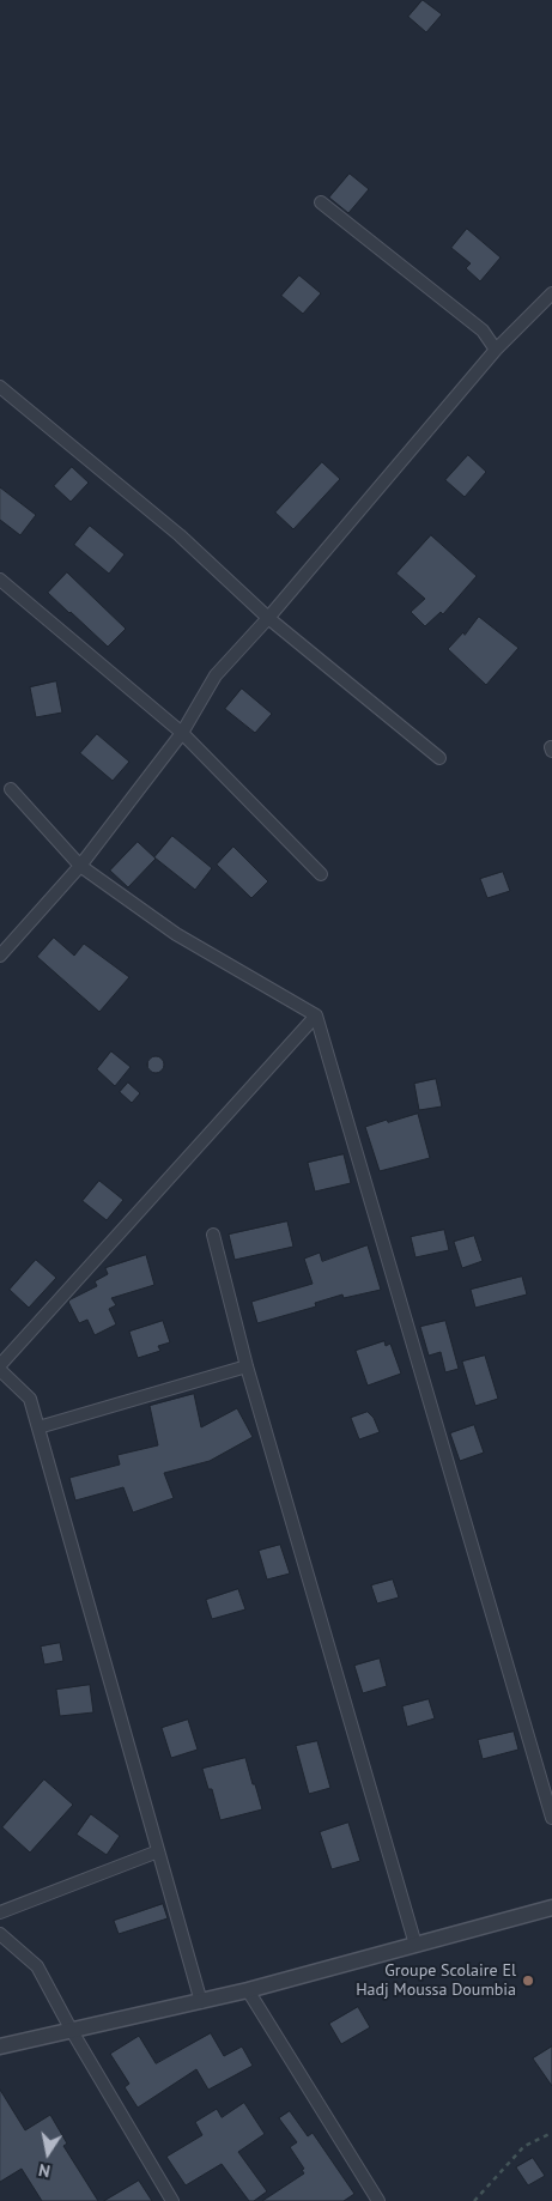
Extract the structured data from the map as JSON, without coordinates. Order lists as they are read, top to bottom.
{
  "places": ["Groupe Scolaire El Hadj Moussa Doumbia"],
  "north": "bottom"
}
